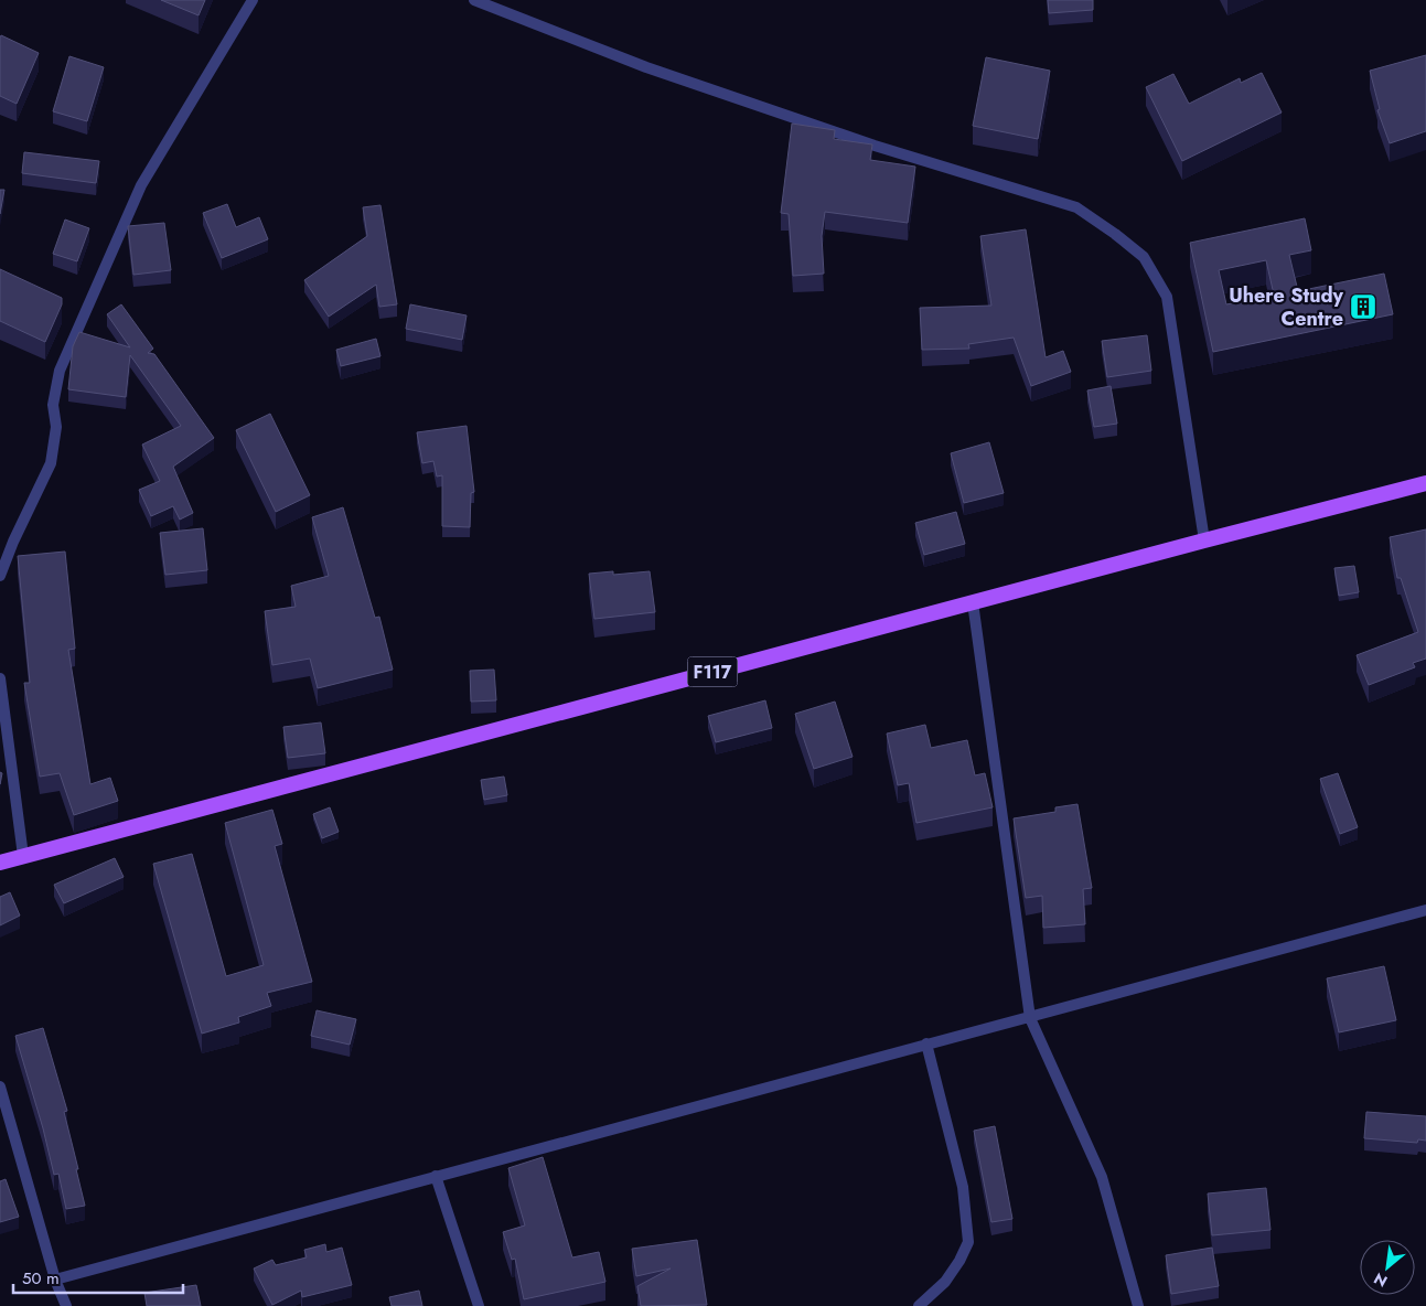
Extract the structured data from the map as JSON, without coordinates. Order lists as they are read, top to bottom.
{
  "streets": {
    "main road": ["F117"]
  },
  "places": {
    "building": ["Uhere Study Centre"]
  },
  "scale_bar": "50 m",
  "north": "bottom left"
}
